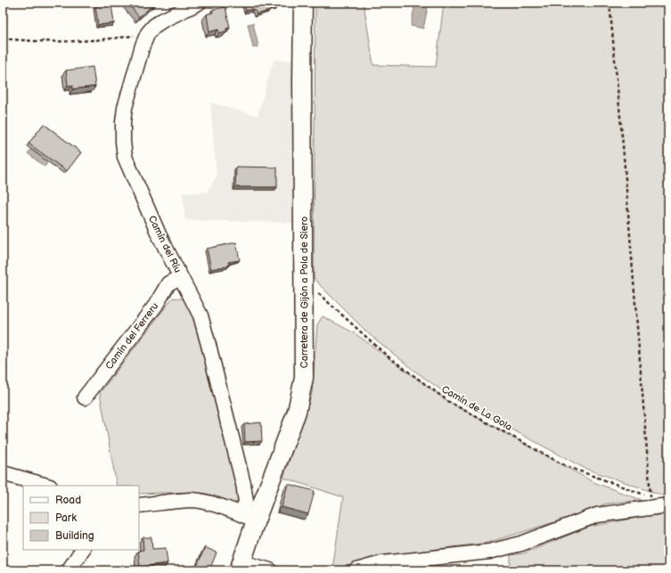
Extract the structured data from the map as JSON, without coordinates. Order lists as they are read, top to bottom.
{
  "streets": {
    "street": ["Camín del Ríu", "Carretera de Gijón a Pola de Siero", "Camín del Ferreru"],
    "path": ["Camín de La Gola"]
  },
  "crossings": [
    ["Camín del Ríu", "Carretera de Gijón a Pola de Siero"],
    ["Camín del Ríu", "Camín del Ferreru"],
    ["Carretera de Gijón a Pola de Siero", "Camín de La Gola"]
  ],
  "legend": ["Road", "Park", "Building"]
}
